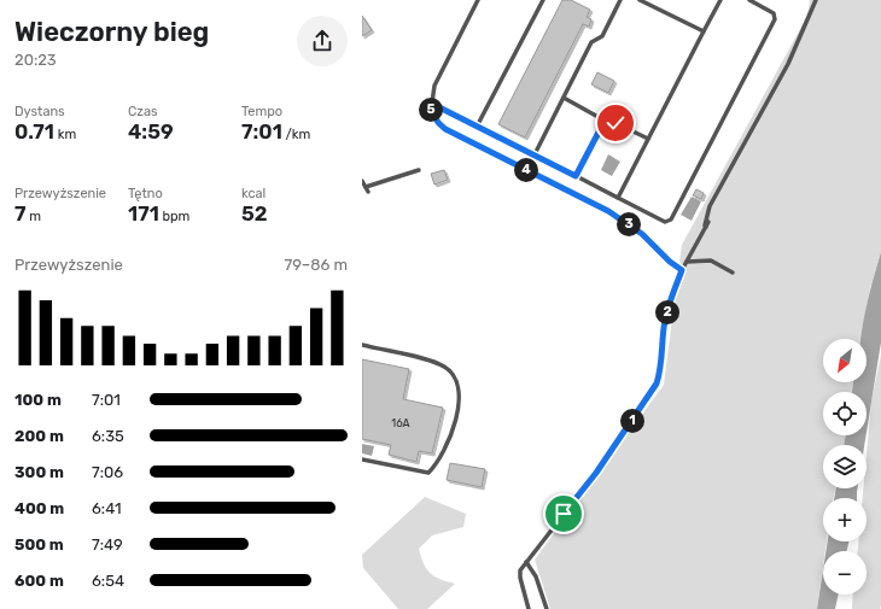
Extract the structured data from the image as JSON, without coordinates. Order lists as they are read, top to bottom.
{
  "house_numbers": ["16A"],
  "north": "bottom left",
  "page": {
    "heading": ["Wieczorny bieg", "20:23"],
    "stats": [
      ["Dystans", "0.71 km"],
      ["Czas", "4:59"],
      ["Tempo", "7:01 /km"],
      ["Przewyższenie", "7 m"],
      ["Tętno", "171 bpm"],
      ["kcal", "52"]
    ],
    "pins": [
      "5",
      "4",
      "3",
      "2",
      "1"
    ],
    "chart": ["Przewyższenie", "79–86 m"],
    "map_buttons": ["+", "−"],
    "list": [
      {
        "name": "100 m",
        "note": "7:01"
      },
      {
        "name": "200 m",
        "note": "6:35"
      },
      {
        "name": "300 m",
        "note": "7:06"
      },
      {
        "name": "400 m",
        "note": "6:41"
      },
      {
        "name": "500 m",
        "note": "7:49"
      },
      {
        "name": "600 m",
        "note": "6:54"
      }
    ]
  }
}
